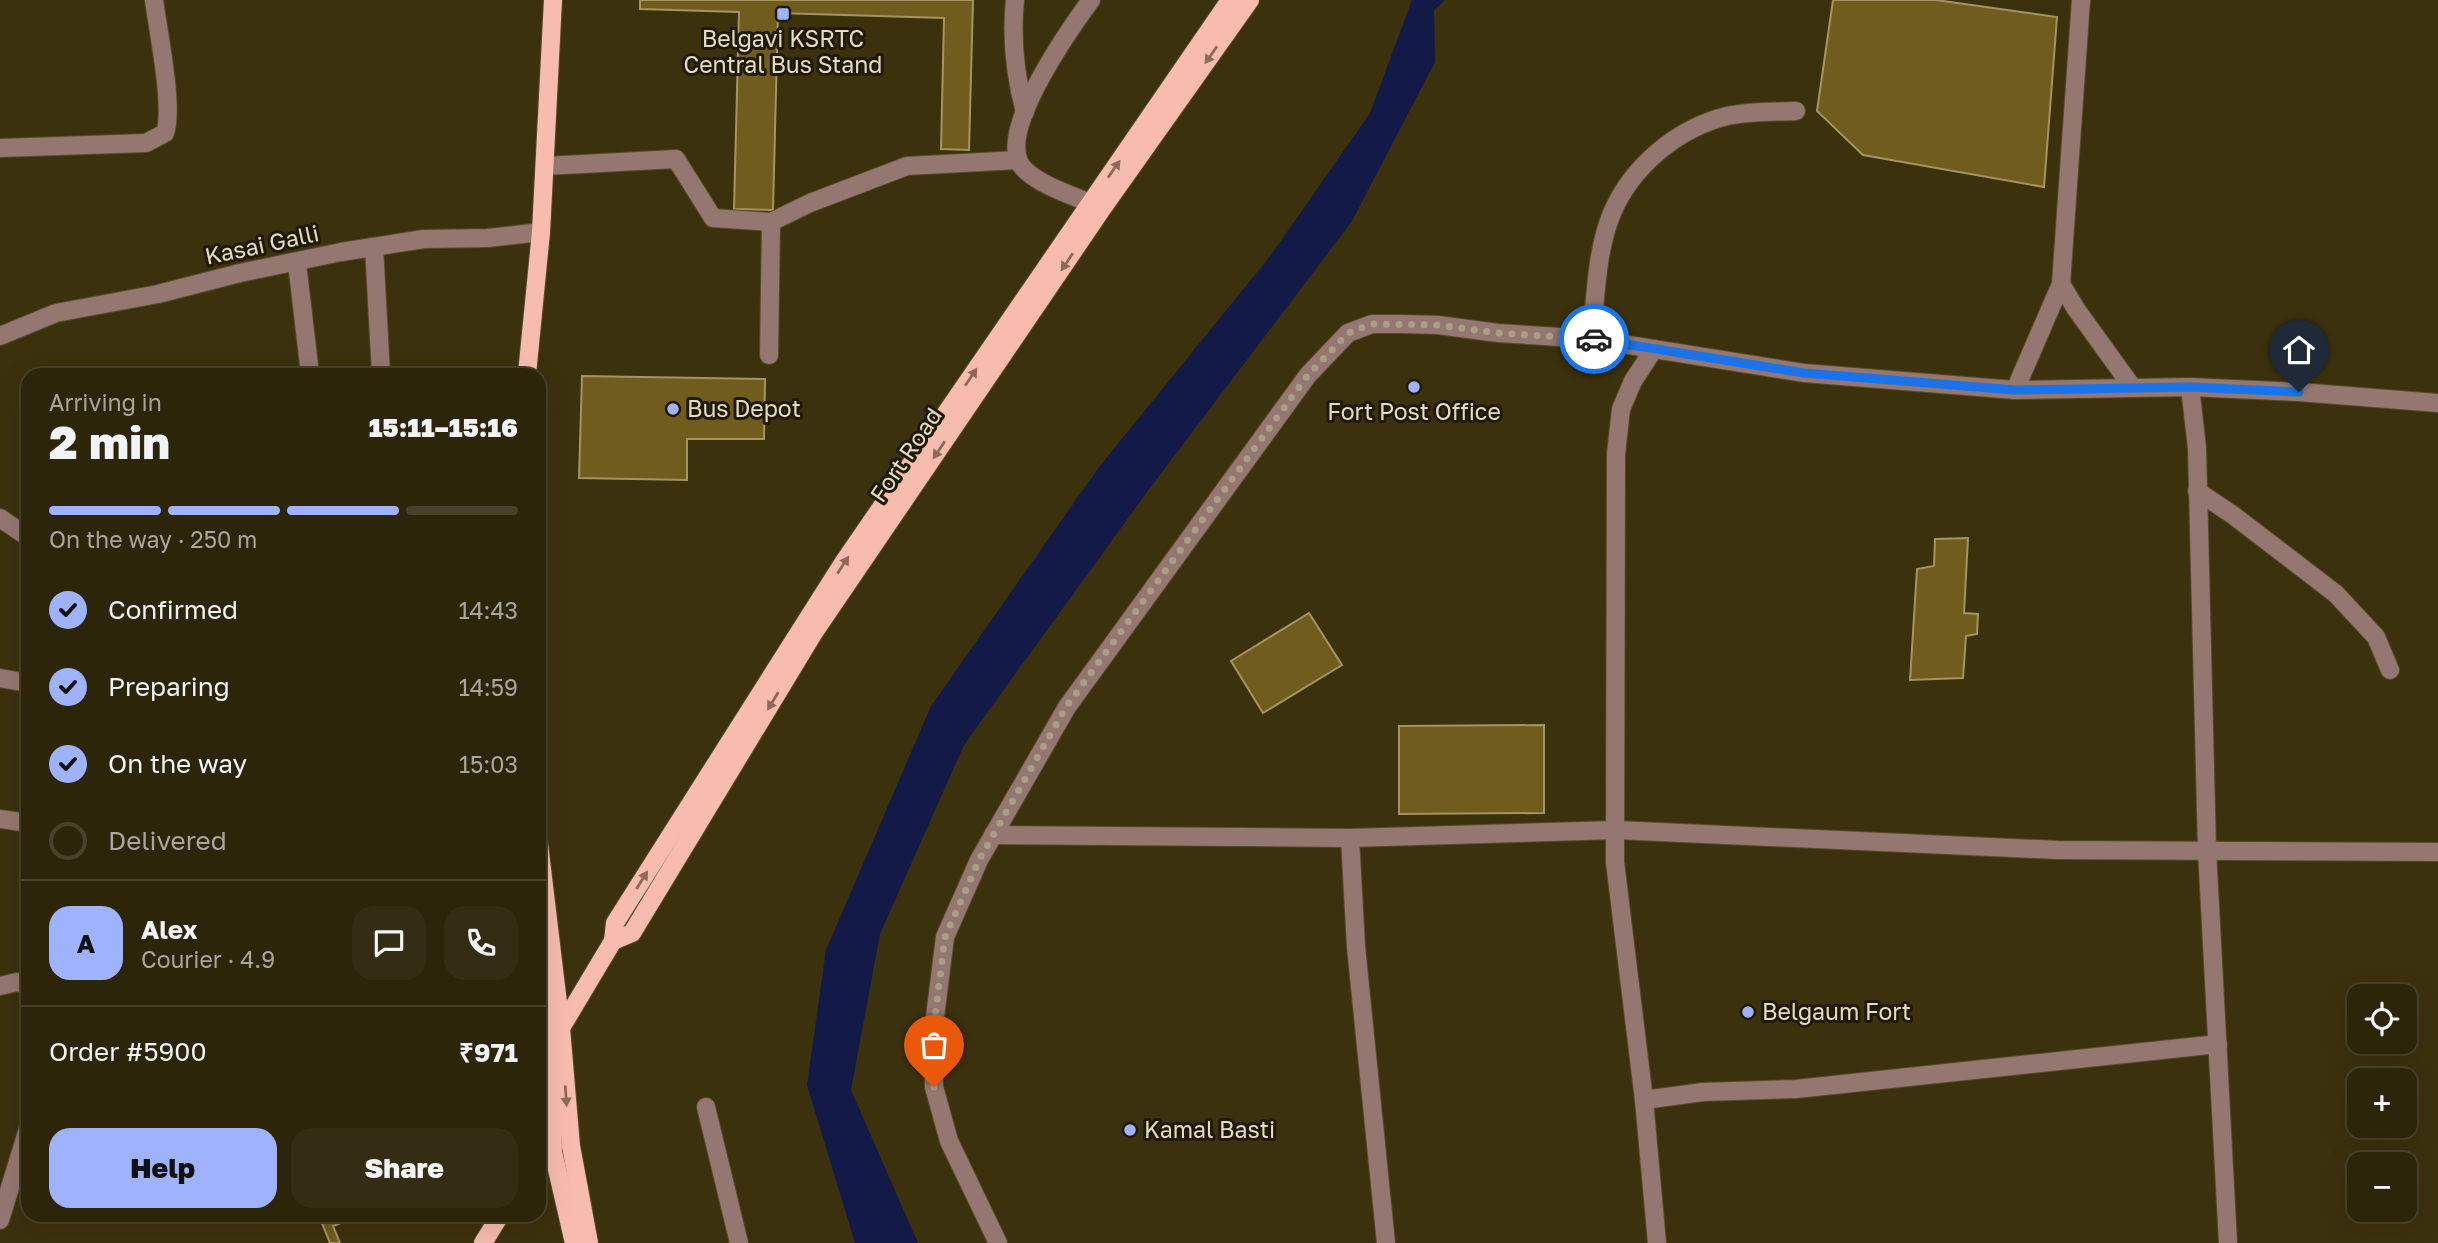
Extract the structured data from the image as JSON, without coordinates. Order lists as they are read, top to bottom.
{
  "streets": {
    "main road": ["Fort Road"],
    "street": ["Kasai Galli"]
  },
  "places": {
    "transit": ["Belgavi KSRTC Central Bus Stand"],
    "other": [
      "Fort Post Office",
      "Bus Depot",
      "Belgaum Fort",
      "Kamal Basti"
    ]
  },
  "page": {
    "heading": ["2 min", "Arriving in", "15:11–15:16"],
    "panel": [
      "Alex",
      "Courier · 4.9",
      "Order #5900",
      "₹971"
    ],
    "bar": "On the way · 250 m",
    "list": [
      ["Confirmed", "14:43"],
      ["Preparing", "14:59"],
      ["On the way", "15:03"],
      "Delivered"
    ],
    "round": "A",
    "map_buttons": ["+", "−"],
    "buttons": ["Help", "Share"]
  }
}
